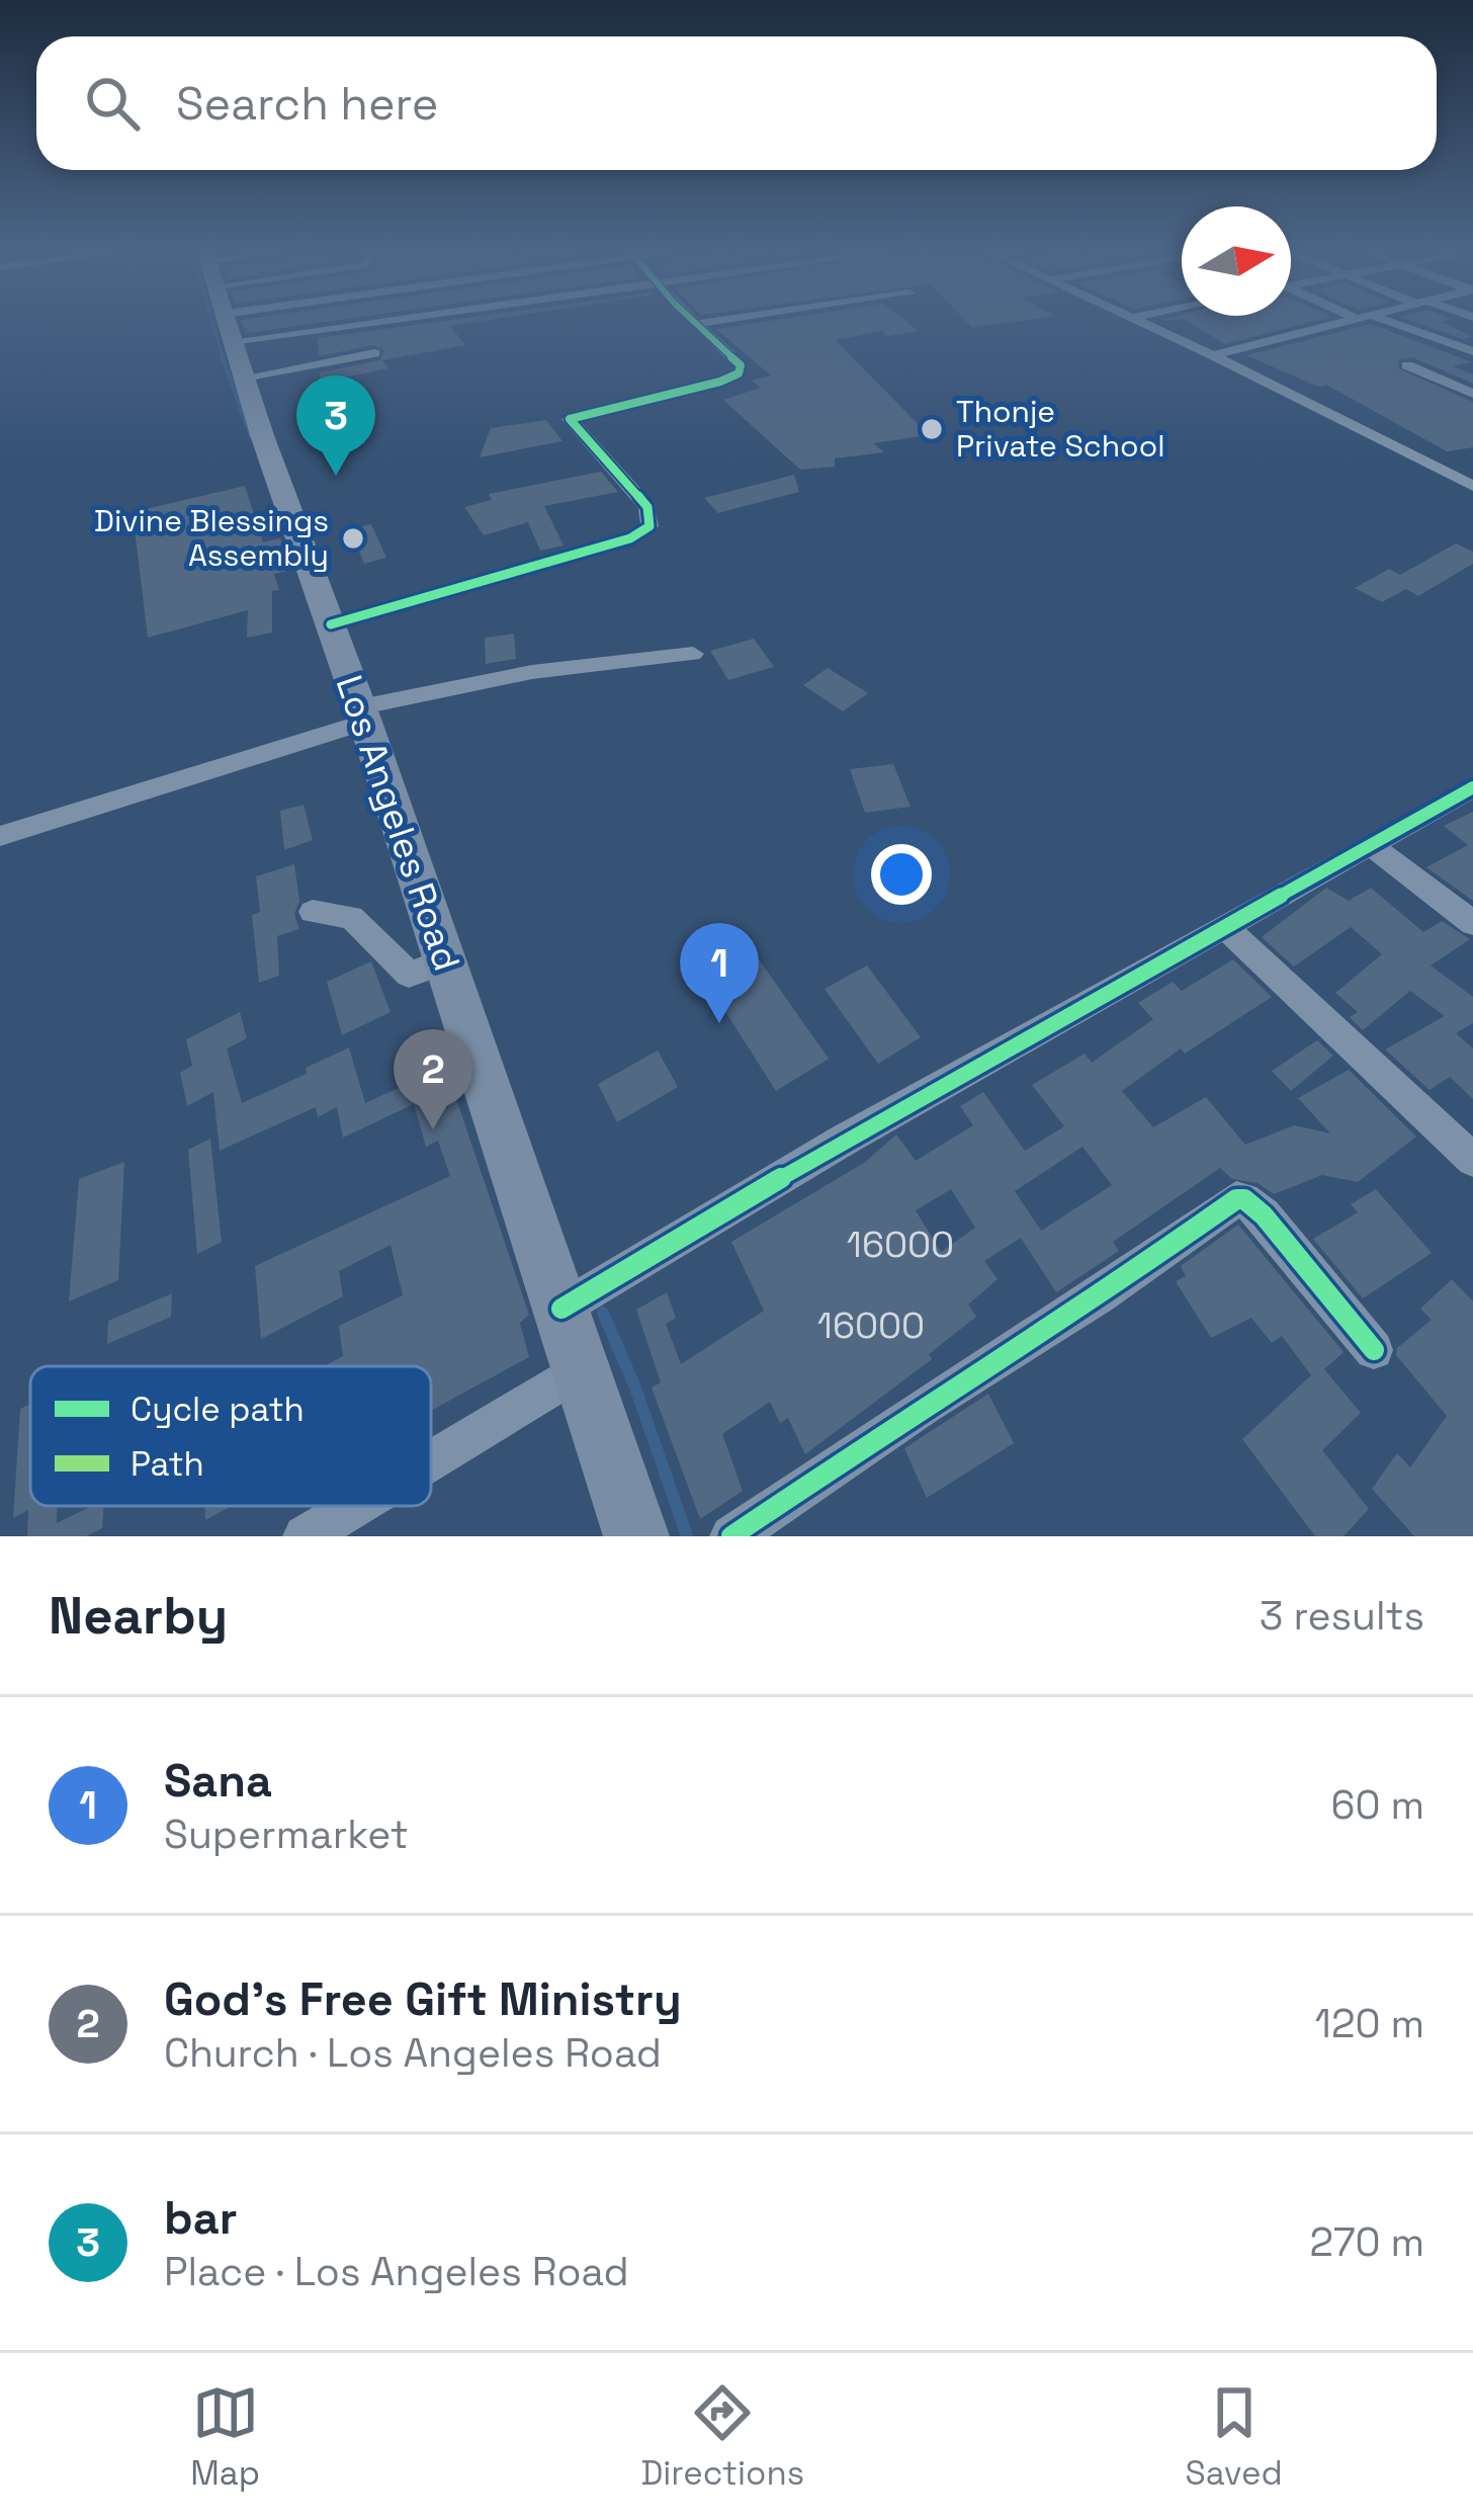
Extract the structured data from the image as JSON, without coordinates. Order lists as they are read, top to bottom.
{
  "streets": {
    "main road": ["Los Angeles Road"]
  },
  "places": ["Thonje Private School", "Divine Blessings Assembly"],
  "house_numbers": ["16000", "16000"],
  "legend": ["Cycle path", "Path"],
  "north": "right",
  "page": {
    "search": "Search here",
    "pins": ["3", "1", "2"],
    "heading": ["Nearby", "3 results"],
    "list": [
      {
        "mark": "1",
        "name": "Sana",
        "note": "Supermarket",
        "value": "60 m"
      },
      {
        "mark": "2",
        "name": "God's Free Gift Ministry",
        "note": "Church · Los Angeles Road",
        "value": "120 m"
      },
      {
        "mark": "3",
        "name": "bar",
        "note": "Place · Los Angeles Road",
        "value": "270 m"
      }
    ],
    "nav": ["Map", "Directions", "Saved"]
  }
}
